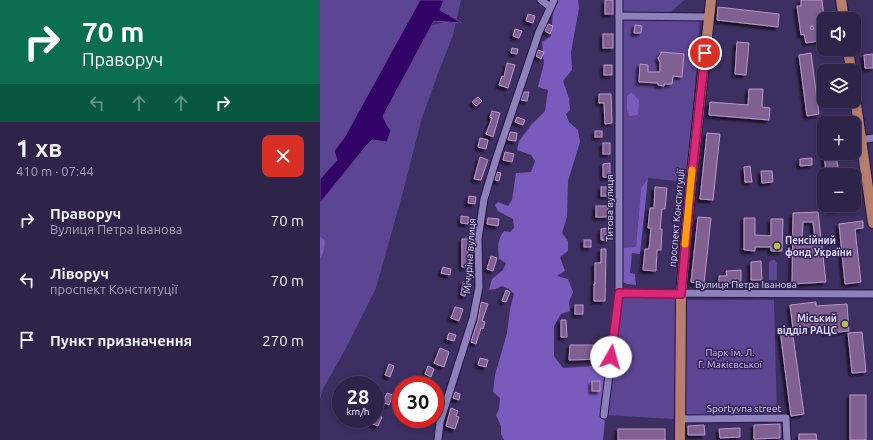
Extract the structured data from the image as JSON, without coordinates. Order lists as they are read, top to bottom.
{
  "streets": {
    "main road": ["проспект Конституції"],
    "street": [
      "Титова вулиця",
      "Мічуріна вулиця",
      "Вулиця Петра Іванова",
      "Sportyvna street"
    ]
  },
  "crossings": [
    ["Титова вулиця", "Вулиця Петра Іванова"],
    ["проспект Конституції", "Вулиця Петра Іванова"],
    ["проспект Конституції", "Sportyvna street"]
  ],
  "parks": ["Парк ім. Л. Г. Макієвської"],
  "places": ["Пенсійний фонд України", "Міський відділ РАЦС"],
  "house_numbers": ["6"],
  "page": {
    "turn": ["70 m", "Праворуч"],
    "map_buttons": ["+", "−"],
    "heading": ["1 хв", "410 m · 07:44"],
    "list": [
      {
        "name": "Праворуч",
        "note": "Вулиця Петра Іванова",
        "value": "70 m"
      },
      {
        "name": "Ліворуч",
        "note": "проспект Конституції",
        "value": "70 m"
      },
      {
        "name": "Пункт призначення",
        "value": "270 m"
      }
    ],
    "speed": "28 km/h",
    "limit": "30"
  }
}
